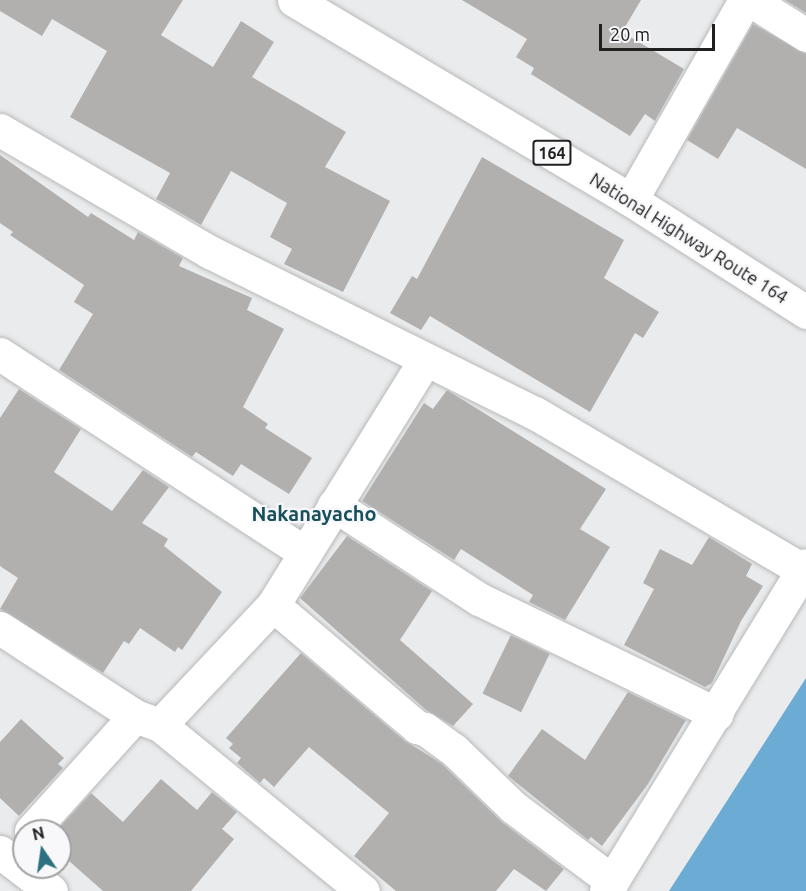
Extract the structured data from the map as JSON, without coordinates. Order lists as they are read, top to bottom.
{
  "streets": {
    "main road": ["164", "National Highway Route 164"]
  },
  "districts": ["Nakanayacho"],
  "scale_bar": "20 m",
  "north": "top"
}
